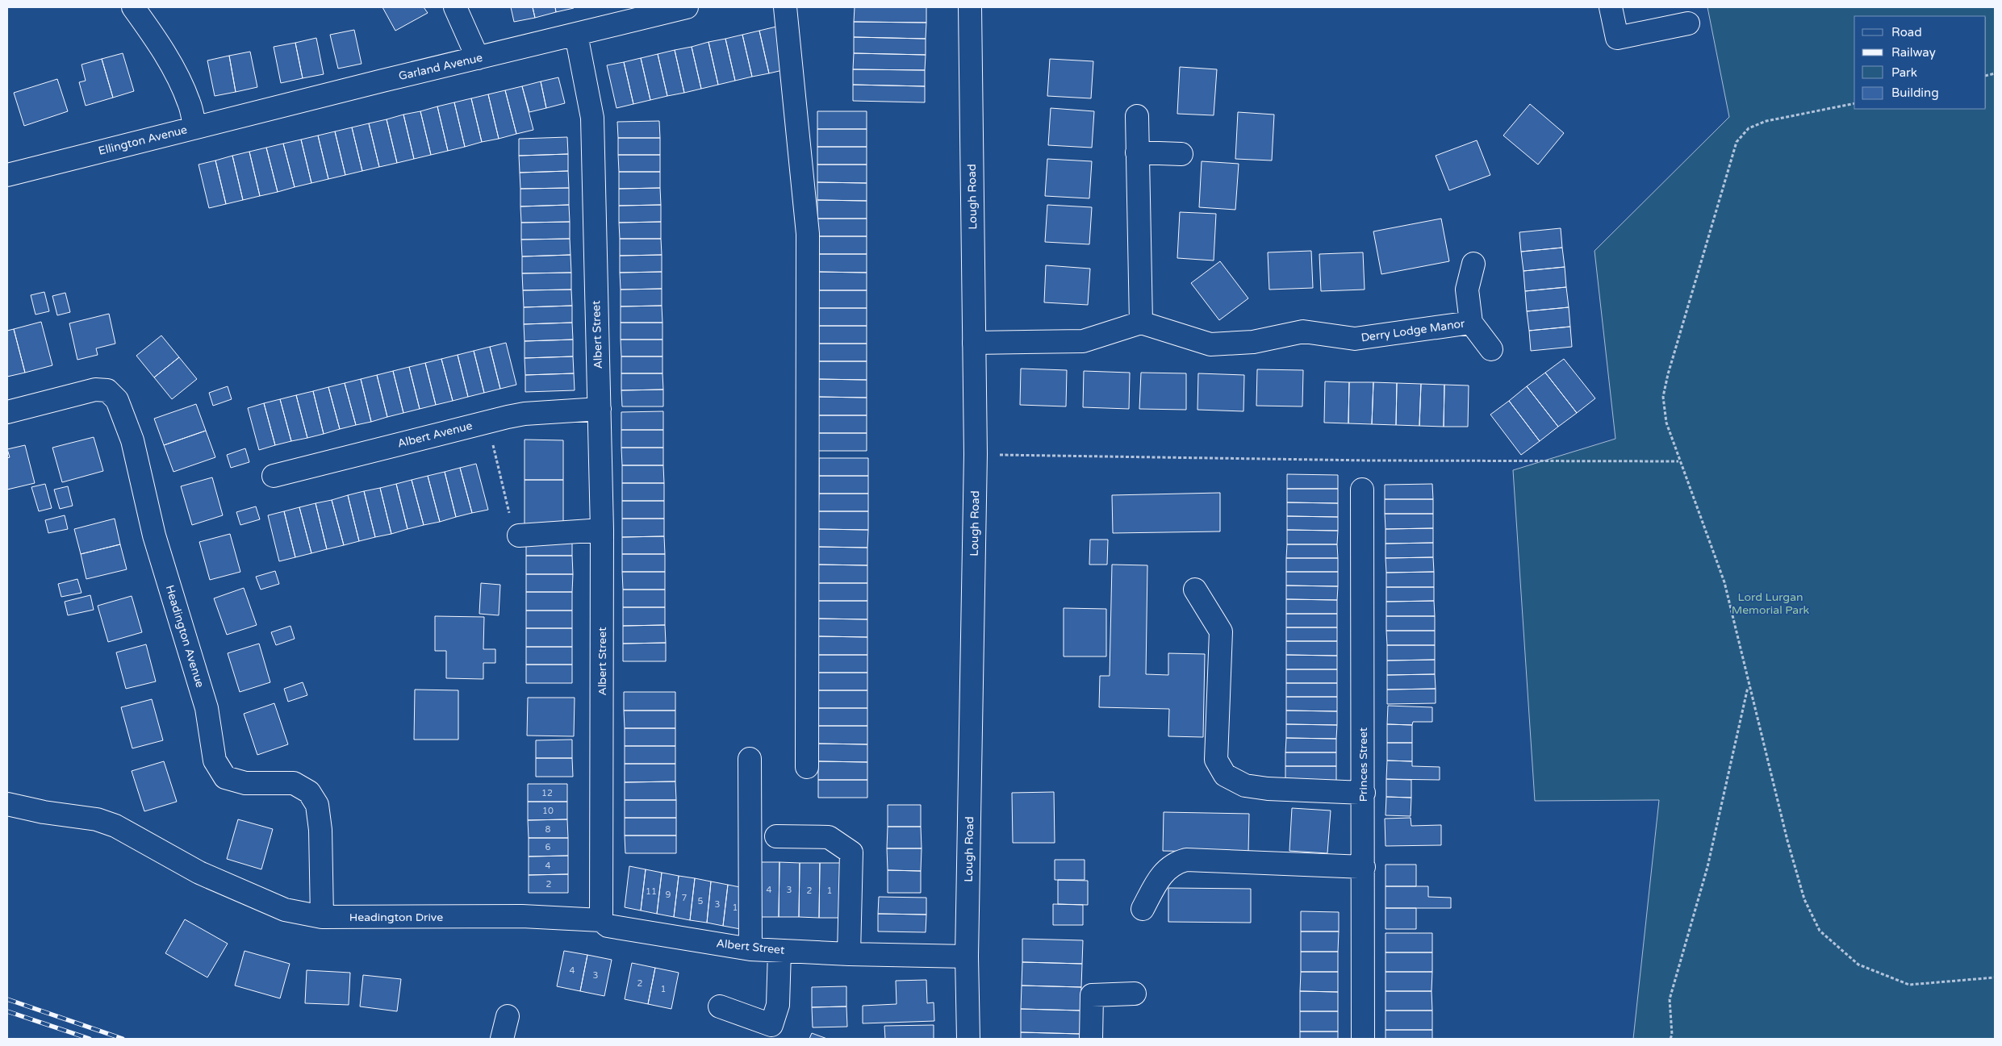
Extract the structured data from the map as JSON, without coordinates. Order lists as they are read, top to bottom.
{
  "streets": {
    "street": [
      "Garland Avenue",
      "Ellington Avenue",
      "Lough Road",
      "Derry Lodge Manor",
      "Albert Street",
      "Albert Avenue",
      "Headington Avenue",
      "Princes Street",
      "Headington Drive"
    ]
  },
  "crossings": [
    ["Garland Avenue", "Ellington Avenue"],
    ["Garland Avenue", "Albert Street"],
    ["Lough Road", "Albert Street"],
    ["Albert Street", "Albert Avenue"],
    ["Albert Street", "Headington Drive"],
    ["Headington Avenue", "Headington Drive"]
  ],
  "parks": ["Lord Lurgan Memorial Park"],
  "house_numbers": [
    "12",
    "10",
    "8",
    "6",
    "4",
    "2",
    "4",
    "3",
    "2",
    "1",
    "11",
    "9",
    "7",
    "5",
    "3",
    "1",
    "4",
    "3",
    "2",
    "1"
  ],
  "legend": [
    "Road",
    "Railway",
    "Park",
    "Building"
  ]
}
